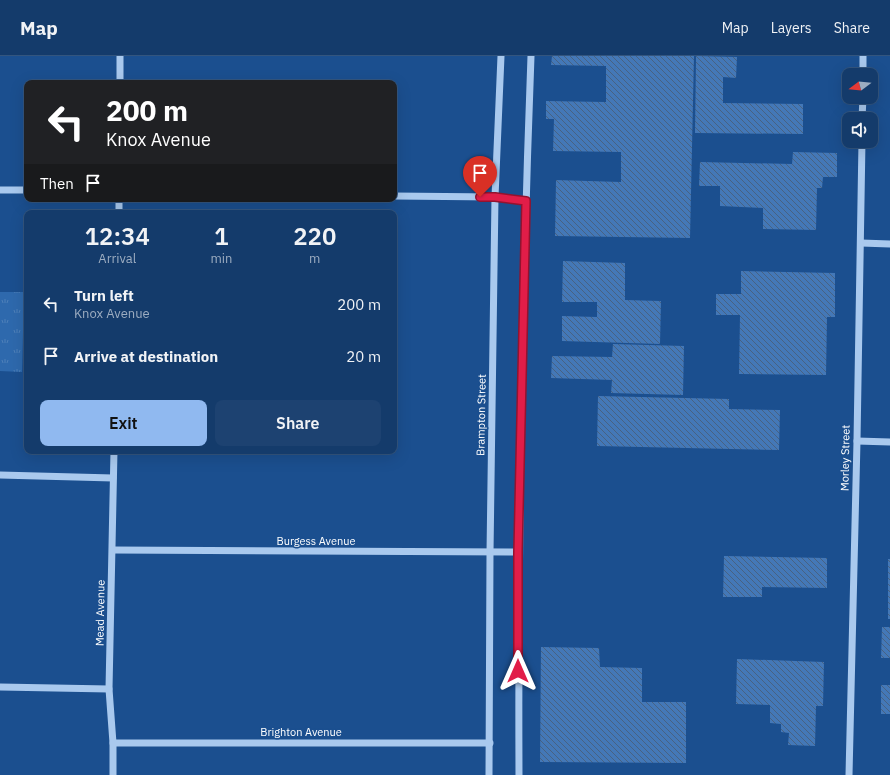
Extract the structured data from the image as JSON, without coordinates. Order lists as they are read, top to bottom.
{
  "streets": {
    "street": [
      "Brampton Street",
      "Morley Street",
      "Burgess Avenue",
      "Mead Avenue",
      "Brighton Avenue"
    ]
  },
  "crossings": [
    ["Brampton Street", "Burgess Avenue"],
    ["Brampton Street", "Brighton Avenue"],
    ["Burgess Avenue", "Mead Avenue"],
    ["Mead Avenue", "Brighton Avenue"]
  ],
  "north": "left",
  "page": {
    "header": "Map",
    "nav": ["Map", "Layers", "Share"],
    "turn": ["200 m", "Knox Avenue"],
    "then": "Then",
    "eta": [
      "12:34",
      "Arrival",
      "1",
      "min",
      "220",
      "m"
    ],
    "list": [
      {
        "name": "Turn left",
        "note": "Knox Avenue",
        "value": "200 m"
      },
      {
        "name": "Arrive at destination",
        "value": "20 m"
      }
    ],
    "buttons": ["Exit", "Share"]
  }
}
